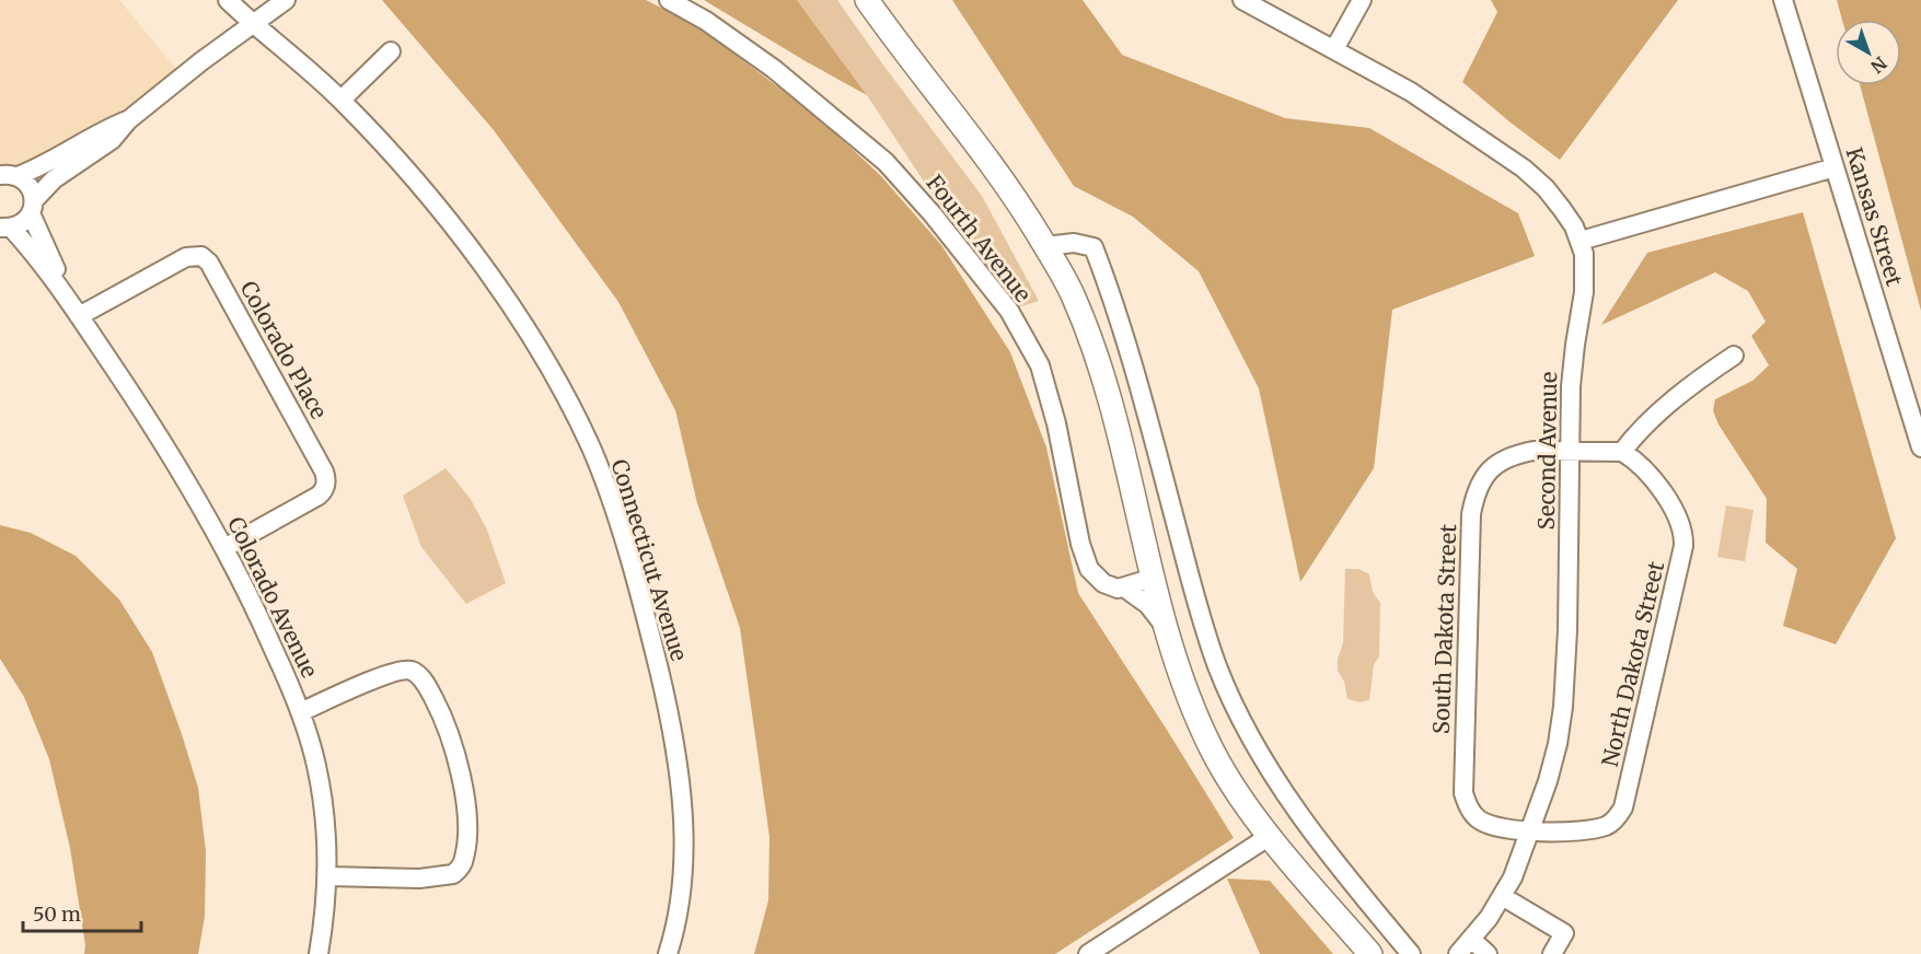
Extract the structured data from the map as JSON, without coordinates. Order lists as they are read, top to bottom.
{
  "streets": {
    "street": [
      "Kansas Street",
      "Fourth Avenue",
      "Colorado Place",
      "Second Avenue",
      "Connecticut Avenue",
      "Colorado Avenue",
      "South Dakota Street",
      "North Dakota Street"
    ]
  },
  "crossings": [
    ["Colorado Place", "Colorado Avenue"],
    ["Second Avenue", "South Dakota Street"],
    ["Second Avenue", "North Dakota Street"],
    ["South Dakota Street", "North Dakota Street"]
  ],
  "scale_bar": "50 m",
  "north": "bottom right"
}
